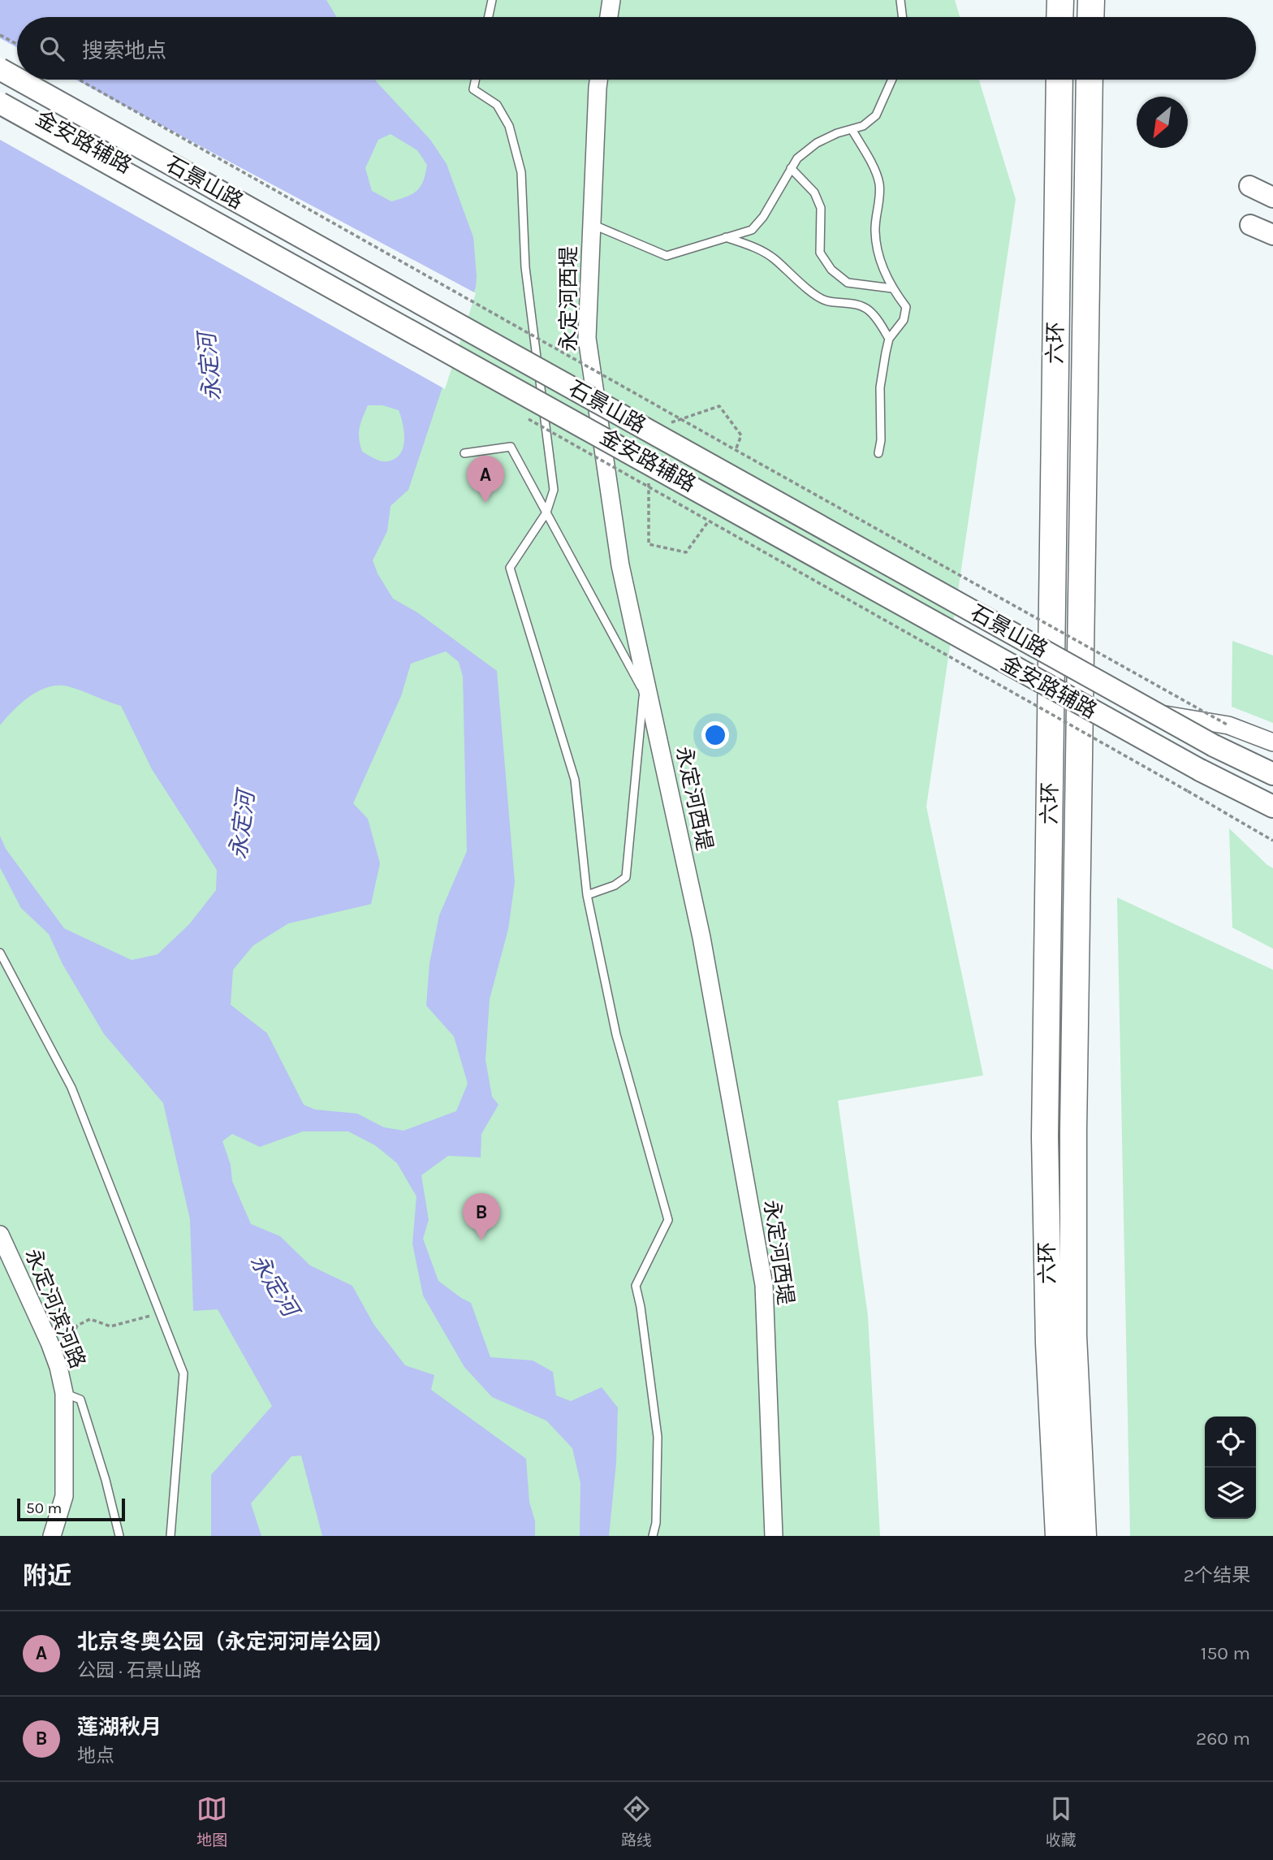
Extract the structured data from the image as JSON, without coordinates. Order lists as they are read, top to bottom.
{
  "streets": {
    "highway": ["六环"],
    "main road": ["石景山路"],
    "street": ["永定河西堤", "永定河滨河路"],
    "path": ["金安路辅路"]
  },
  "water": ["永定河"],
  "scale_bar": "50 m",
  "north": "bottom left",
  "page": {
    "search": "搜索地点",
    "pins": ["A", "B"],
    "scale": "50 m",
    "heading": ["附近", "2个结果"],
    "list": [
      {
        "mark": "A",
        "name": "北京冬奥公园（永定河河岸公园）",
        "note": "公园 · 石景山路",
        "value": "150 m"
      },
      {
        "mark": "B",
        "name": "莲湖秋月",
        "note": "地点",
        "value": "260 m"
      }
    ],
    "nav": ["地图", "路线", "收藏"]
  }
}
